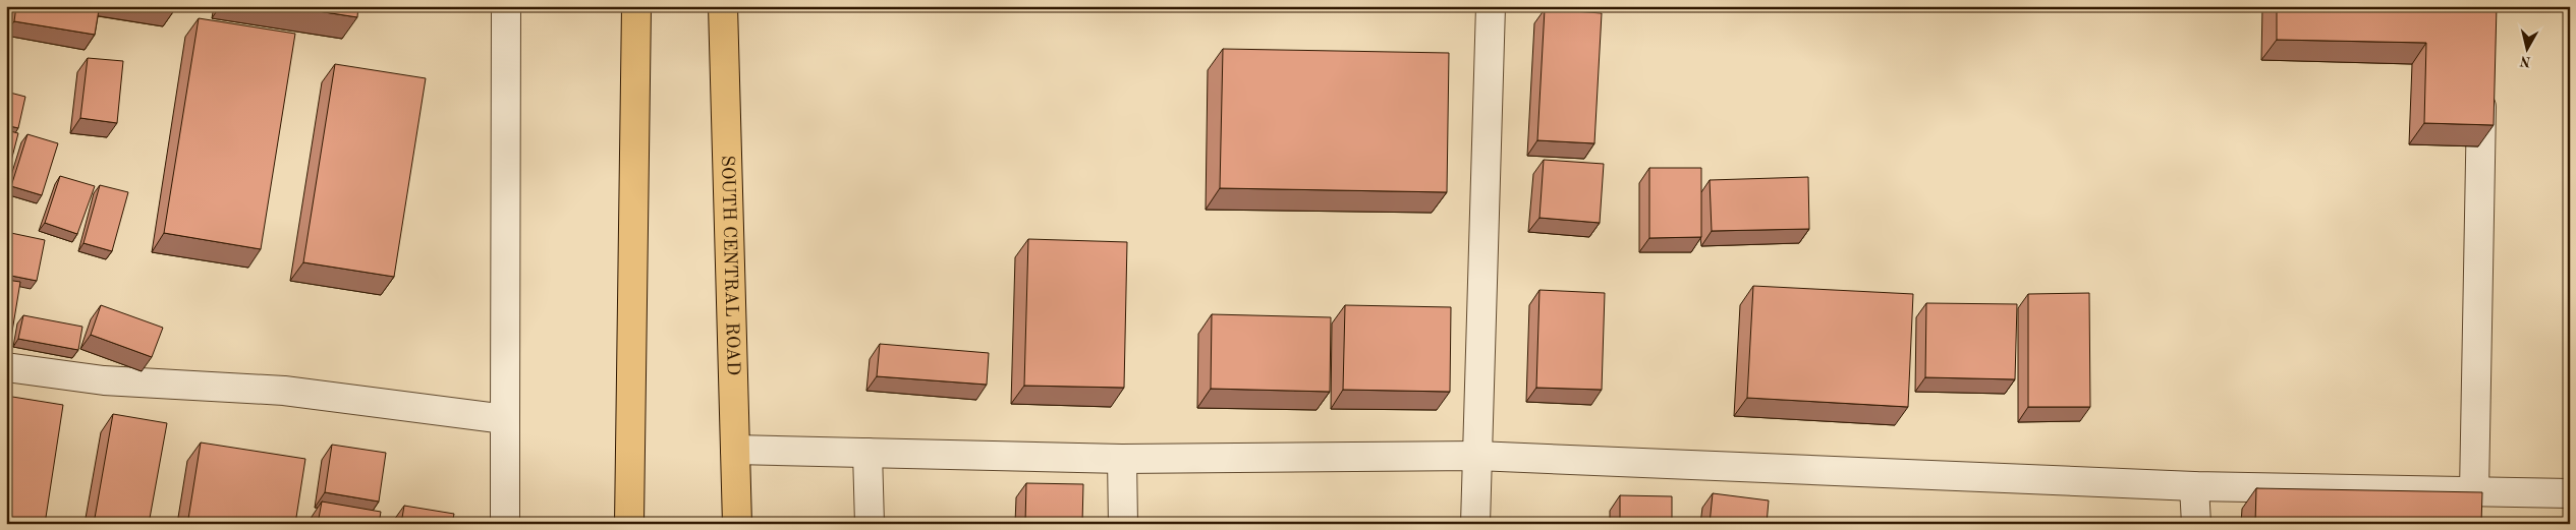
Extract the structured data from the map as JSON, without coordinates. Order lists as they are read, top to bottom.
{
  "streets": {
    "main road": ["SOUTH CENTRAL ROAD"]
  },
  "north": "bottom"
}
